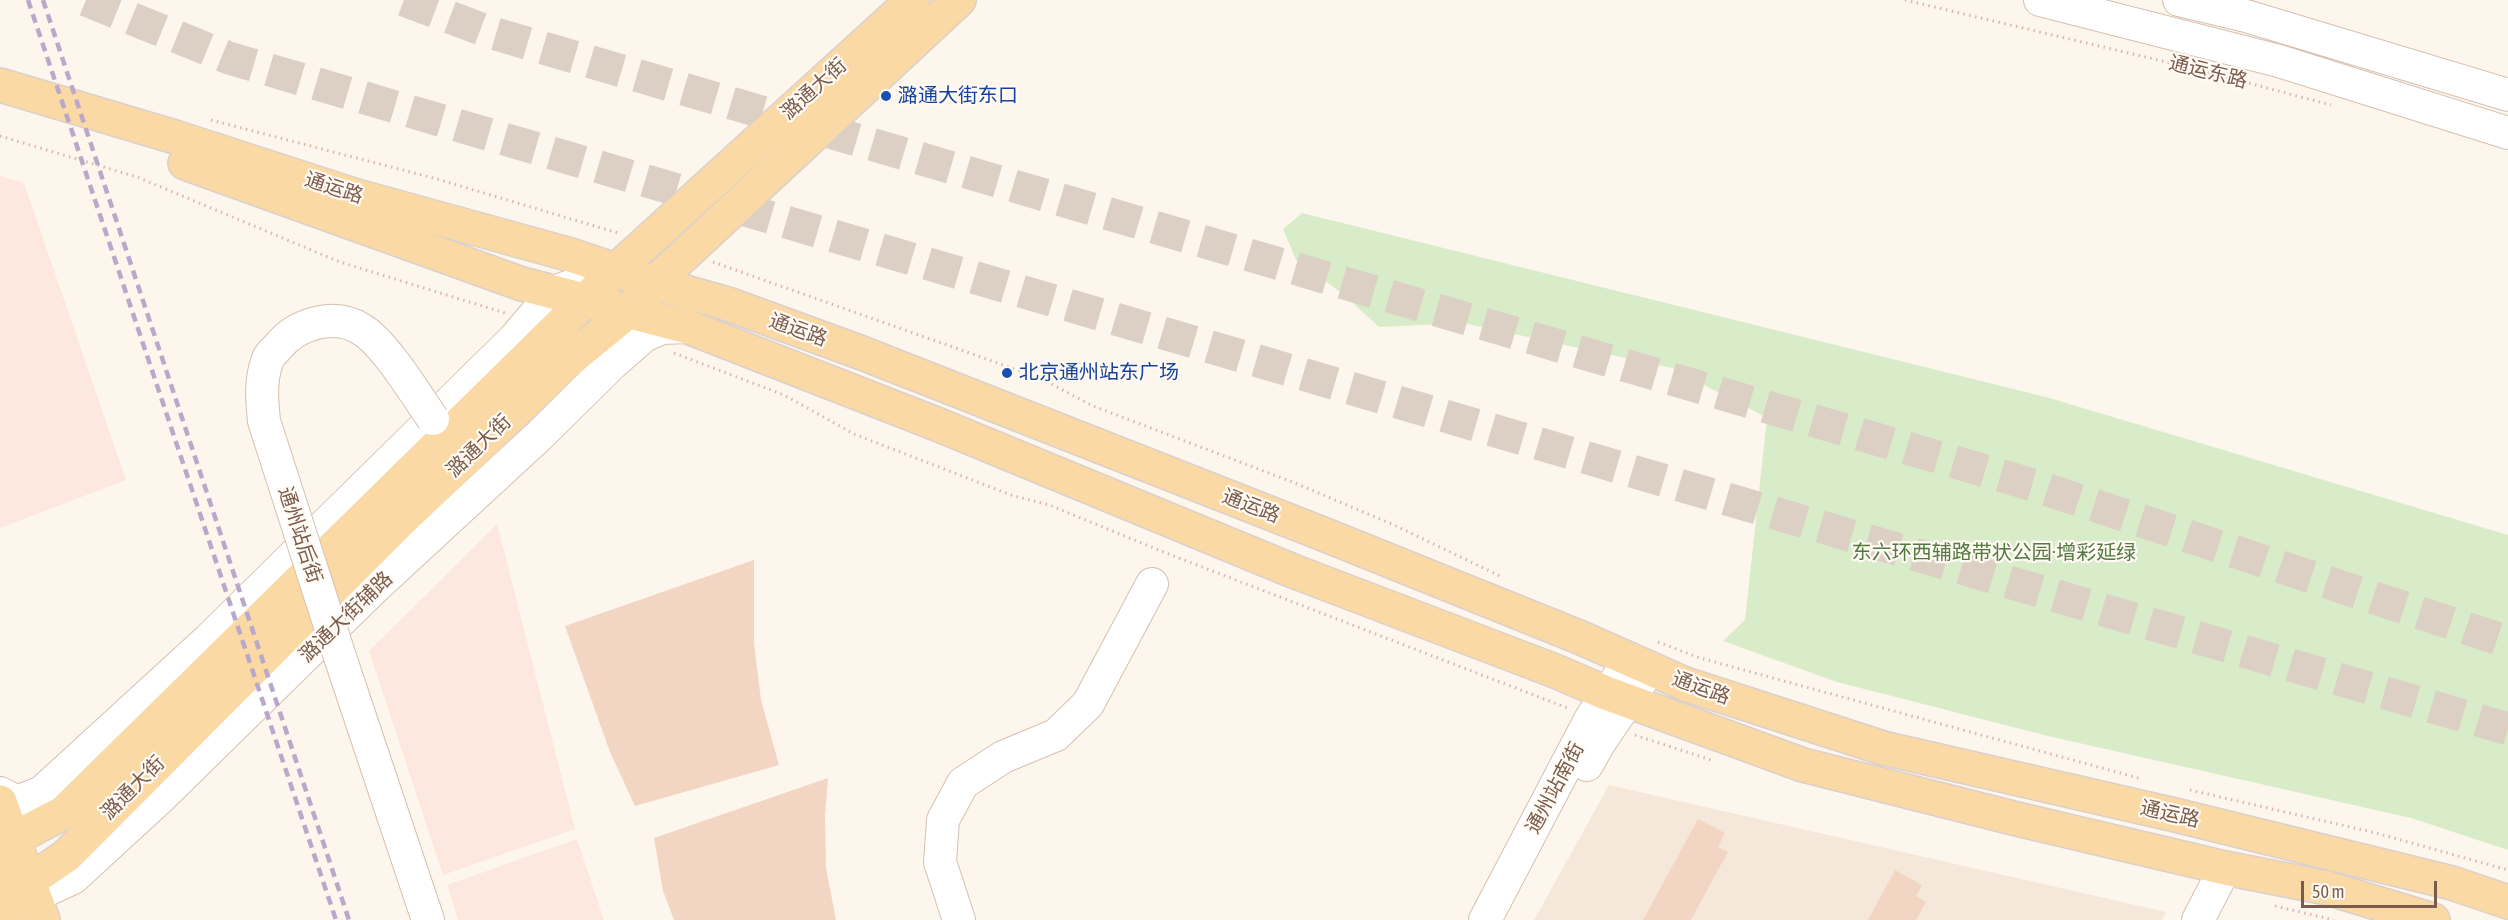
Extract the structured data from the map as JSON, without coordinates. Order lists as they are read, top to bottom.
{
  "streets": {
    "main road": ["潞通大街", "通运路"],
    "street": [
      "通运东路",
      "通州站后街",
      "潞通大街辅路",
      "通州站南街"
    ]
  },
  "crossings": [
    ["潞通大街", "通运路"],
    ["潞通大街", "潞通大街辅路"],
    ["通运路", "潞通大街辅路"],
    ["通运路", "通州站南街"]
  ],
  "parks": ["东六环西辅路带状公园·增彩延绿"],
  "places": ["潞通大街东口", "北京通州站东广场"],
  "scale_bar": "50 m"
}
